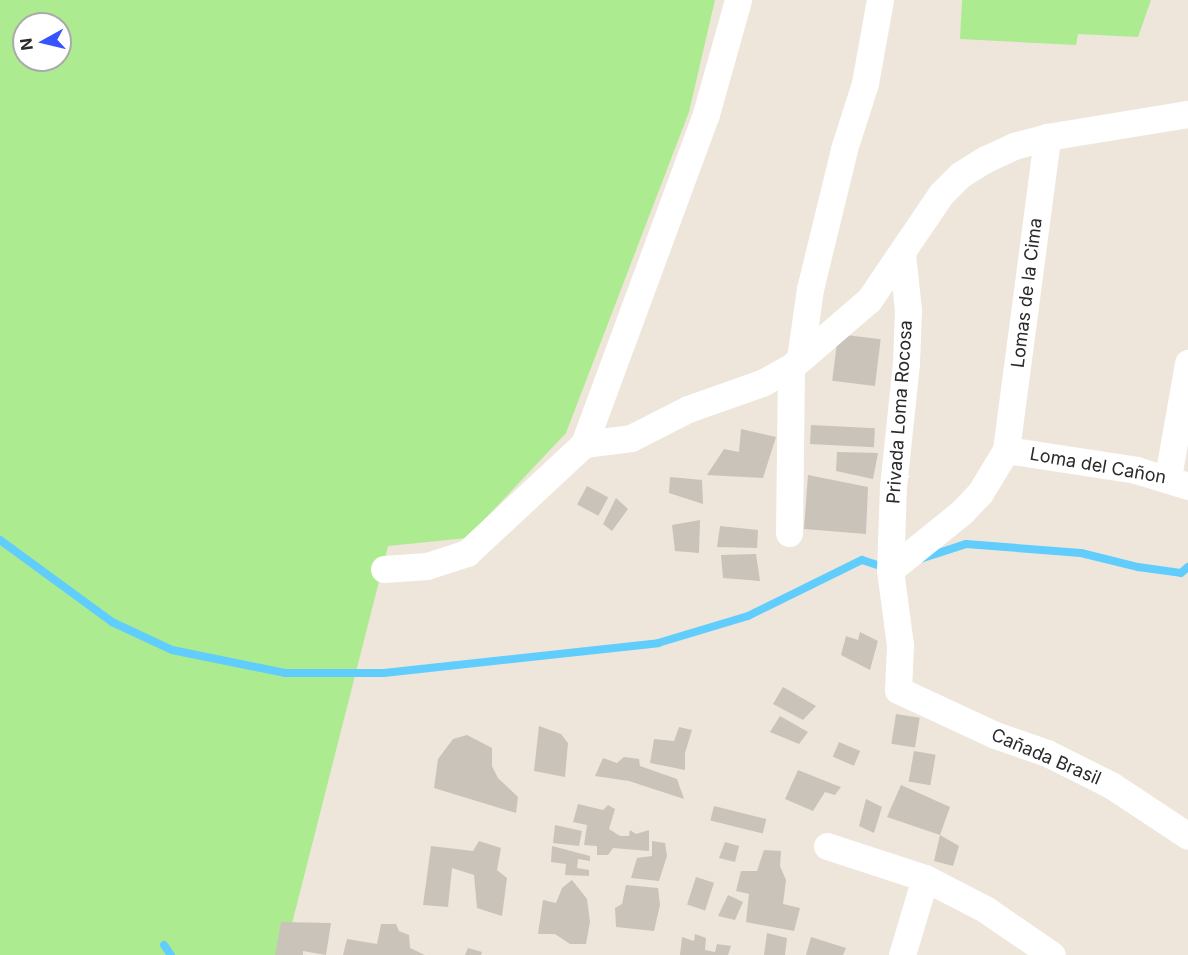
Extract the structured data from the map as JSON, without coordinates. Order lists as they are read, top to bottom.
{
  "streets": {
    "street": [
      "Lomas de la Cima",
      "Privada Loma Rocosa",
      "Loma del Cañon",
      "Cañada Brasil"
    ]
  },
  "crossings": [
    ["Lomas de la Cima", "Loma del Cañon"],
    ["Privada Loma Rocosa", "Cañada Brasil"]
  ],
  "north": "left"
}
